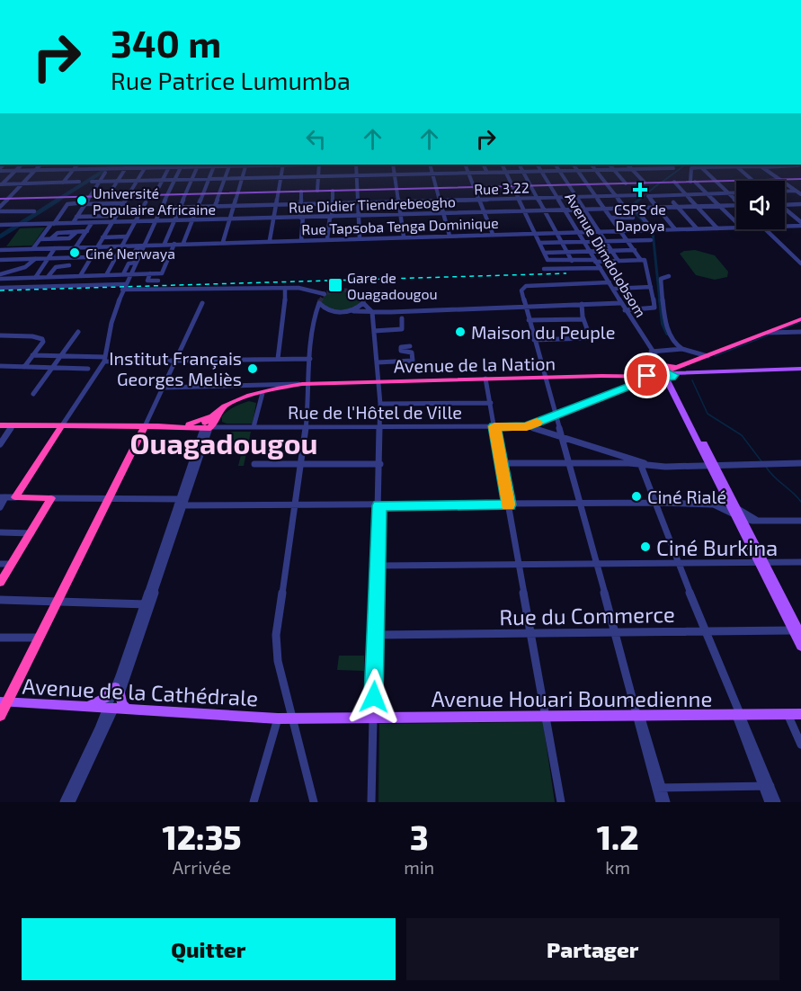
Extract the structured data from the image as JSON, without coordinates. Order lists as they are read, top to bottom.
{
  "streets": {
    "highway": ["Avenue de la Nation"],
    "main road": ["Avenue de la Cathédrale", "Avenue Houari Boumedienne"],
    "street": [
      "Rue 3.22",
      "Rue Didier Tiendrebeogho",
      "Rue Tapsoba Tenga Dominique",
      "Avenue Dimdolobsom",
      "Rue de l'Hôtel de Ville",
      "Rue du Commerce"
    ]
  },
  "crossings": [
    ["Rue 3.22", "Avenue Dimdolobsom"],
    ["Rue Didier Tiendrebeogho", "Avenue Dimdolobsom"],
    ["Rue Tapsoba Tenga Dominique", "Avenue Dimdolobsom"],
    ["Avenue Dimdolobsom", "Avenue de la Nation"],
    ["Avenue de la Cathédrale", "Avenue Houari Boumedienne"]
  ],
  "districts": ["Ouagadougou"],
  "places": {
    "health": ["CSPS de Dapoya"],
    "other": [
      "Université Populaire Africaine",
      "Ciné Nerwaya",
      "Maison du Peuple",
      "Institut Français Georges Meliès",
      "Ciné Rialé",
      "Ciné Burkina"
    ],
    "transit": ["Gare de Ouagadougou"]
  },
  "page": {
    "turn": ["340 m", "Rue Patrice Lumumba"],
    "eta": [
      "12:35",
      "Arrivée",
      "3",
      "min",
      "1.2",
      "km"
    ],
    "buttons": ["Quitter", "Partager"]
  }
}
